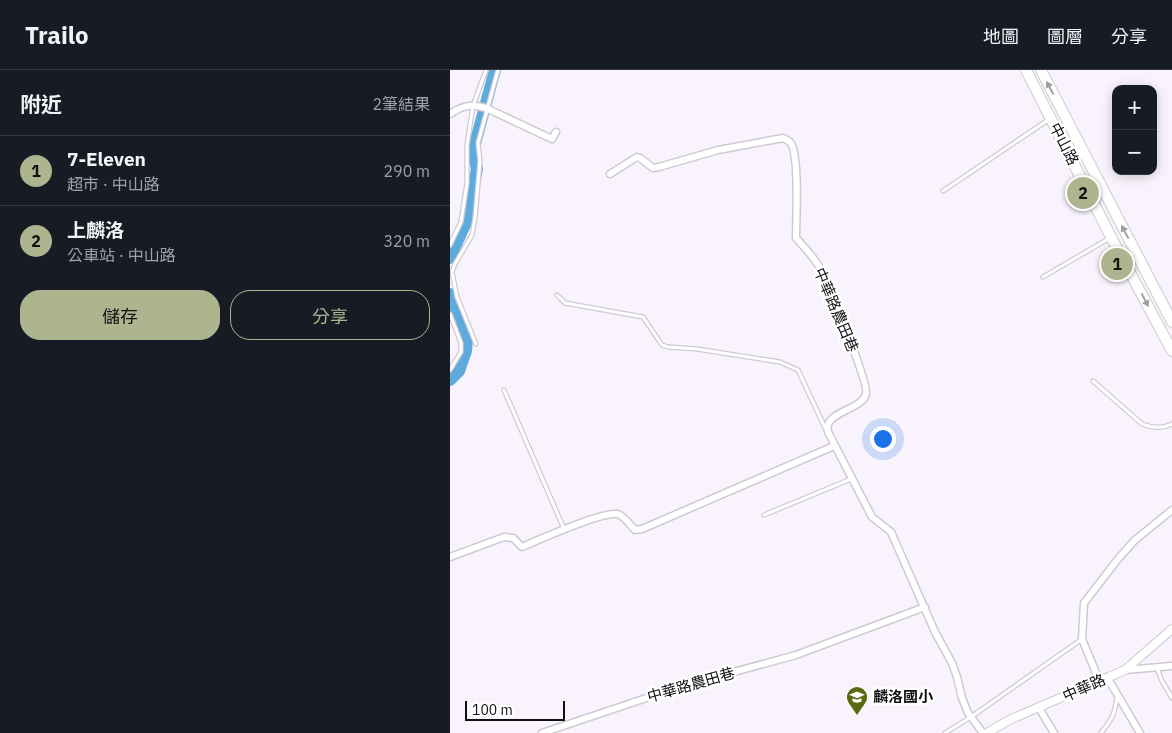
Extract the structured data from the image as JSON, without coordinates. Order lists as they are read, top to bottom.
{
  "streets": {
    "main road": ["中山路"],
    "street": ["中華路農田巷", "中華路"]
  },
  "places": {
    "school or university": ["麟洛國小"]
  },
  "scale_bar": "100 m",
  "page": {
    "header": "Trailo",
    "nav": ["地圖", "圖層", "分享"],
    "heading": ["附近", "2筆結果"],
    "map_buttons": ["+", "−"],
    "list": [
      {
        "mark": "1",
        "name": "7-Eleven",
        "note": "超市 · 中山路",
        "value": "290 m"
      },
      {
        "mark": "2",
        "name": "上麟洛",
        "note": "公車站 · 中山路",
        "value": "320 m"
      }
    ],
    "pins": ["2", "1"],
    "buttons": ["儲存", "分享"],
    "scale": "100 m"
  }
}
